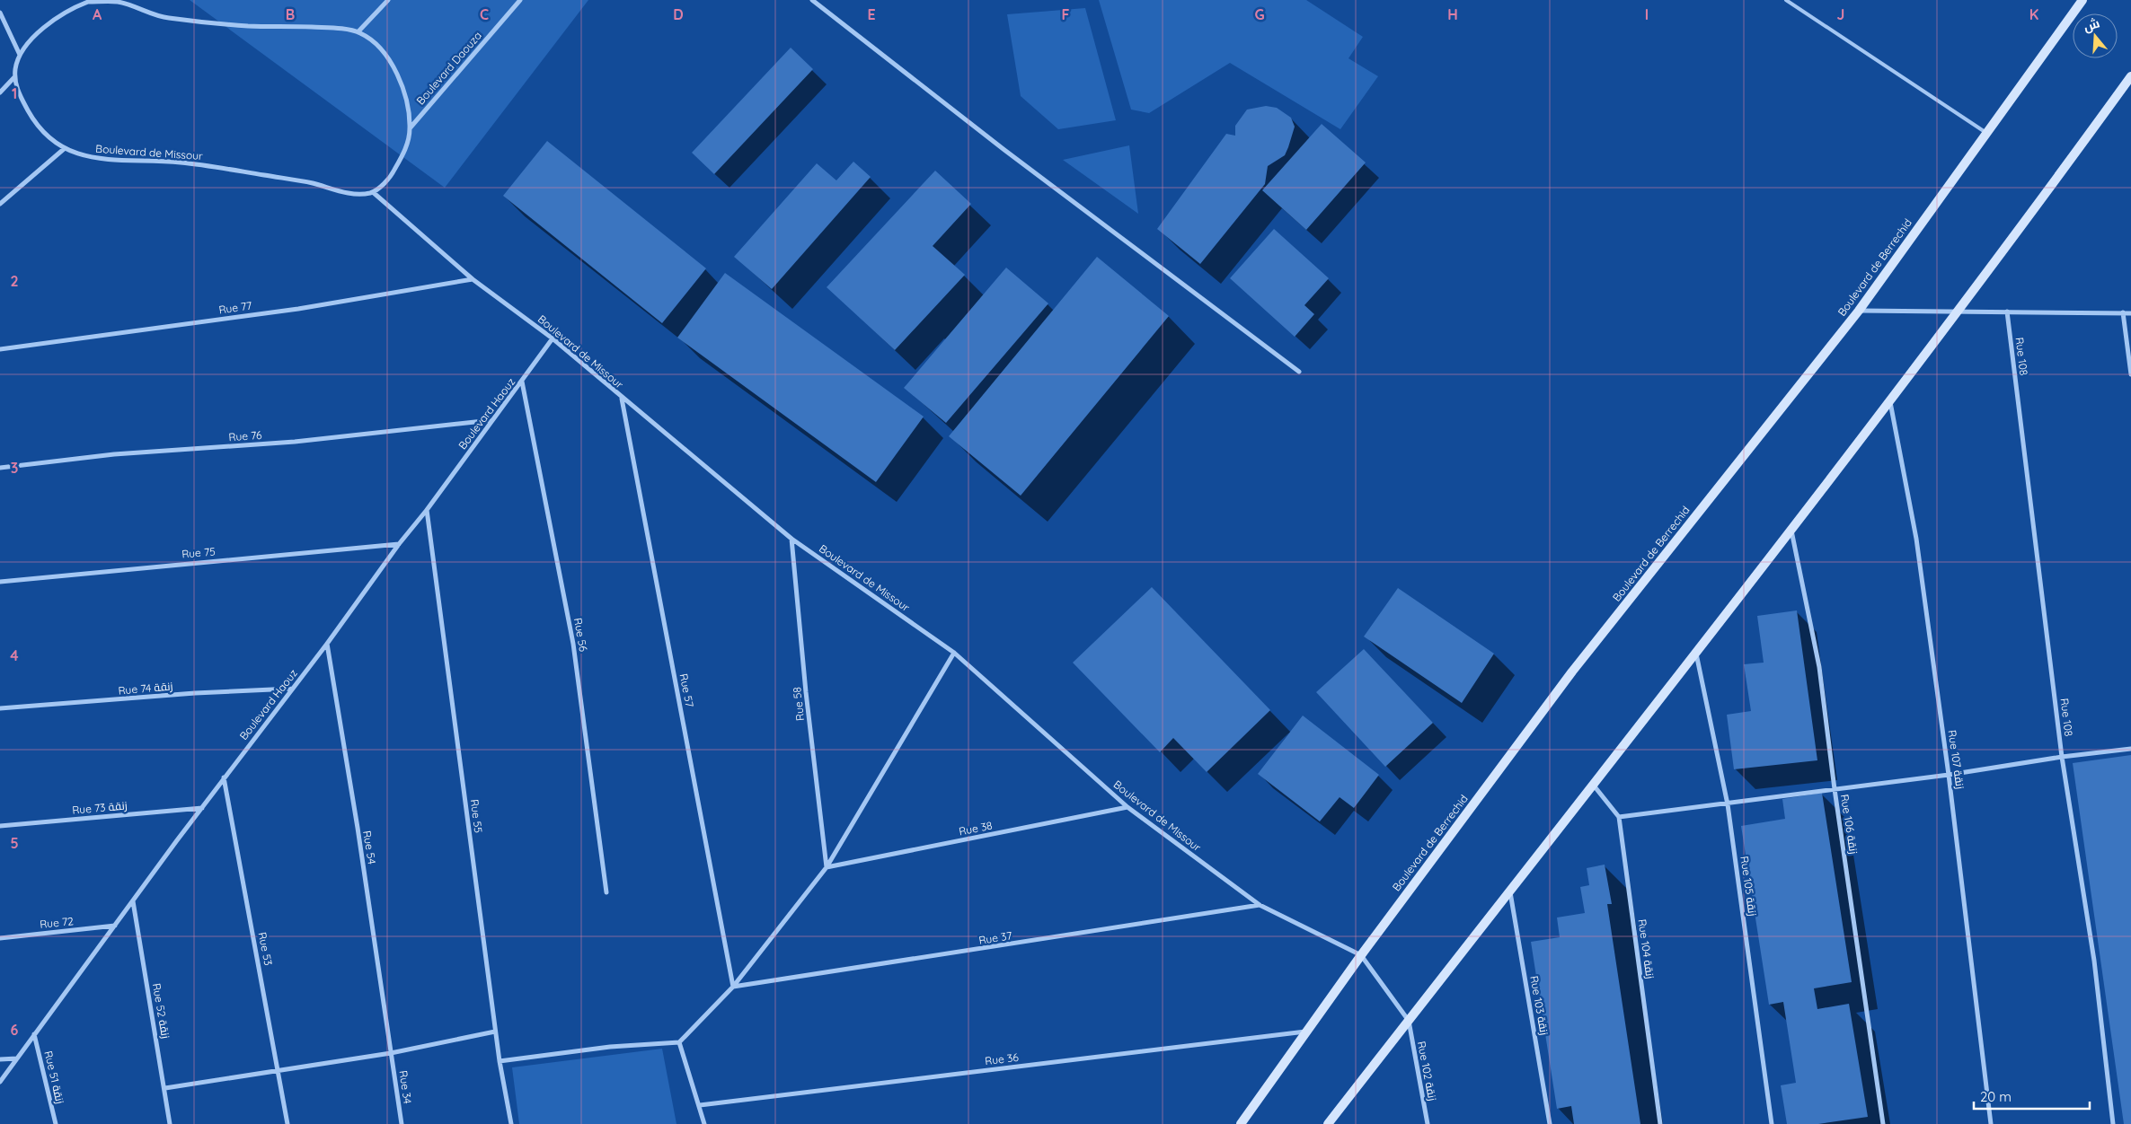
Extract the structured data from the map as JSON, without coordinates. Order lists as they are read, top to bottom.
{
  "streets": {
    "street": [
      "Boulevard Daouza",
      "Boulevard de Missour",
      "Boulevard de Berrechid",
      "Rue 77",
      "Rue 108",
      "Boulevard Haouz",
      "Rue 76",
      "Rue 75",
      "Rue 56",
      "Rue 74 زنقة",
      "Rue 57",
      "Rue 58",
      "Rue 107 زنقة",
      "Rue 73 زنقة",
      "Rue 55",
      "Rue 106 زنقة",
      "Rue 38",
      "Rue 54",
      "Rue 105 زنقة",
      "Rue 72",
      "Rue 37",
      "Rue 53",
      "Rue 104 زنقة",
      "Rue 103 زنقة",
      "Rue 52 زنقة",
      "Rue 36",
      "Rue 102 زنقة",
      "Rue 51 زنقة",
      "Rue 34"
    ]
  },
  "crossings": [
    ["Boulevard de Missour", "Boulevard de Berrechid"],
    ["Boulevard de Missour", "Rue 77"],
    ["Boulevard de Missour", "Boulevard Haouz"],
    ["Boulevard de Missour", "Rue 57"],
    ["Boulevard de Missour", "Rue 58"],
    ["Boulevard de Missour", "Rue 38"],
    ["Boulevard de Missour", "Rue 37"],
    ["Boulevard de Berrechid", "Rue 36"],
    ["Boulevard Haouz", "Rue 76"],
    ["Boulevard Haouz", "Rue 75"],
    ["Boulevard Haouz", "Rue 56"],
    ["Boulevard Haouz", "Rue 74 زنقة"],
    ["Boulevard Haouz", "Rue 73 زنقة"],
    ["Boulevard Haouz", "Rue 55"],
    ["Boulevard Haouz", "Rue 54"],
    ["Boulevard Haouz", "Rue 72"],
    ["Boulevard Haouz", "Rue 53"],
    ["Boulevard Haouz", "Rue 52 زنقة"],
    ["Boulevard Haouz", "Rue 51 زنقة"],
    ["Rue 57", "Rue 37"],
    ["Rue 58", "Rue 38"],
    ["Rue 54", "Rue 34"]
  ],
  "scale_bar": "20 m",
  "north": "top",
  "grid": {
    "columns": [
      "A",
      "B",
      "C",
      "D",
      "E",
      "F",
      "G",
      "H",
      "I",
      "J",
      "K"
    ],
    "rows": [
      "1",
      "2",
      "3",
      "4",
      "5",
      "6"
    ]
  }
}
